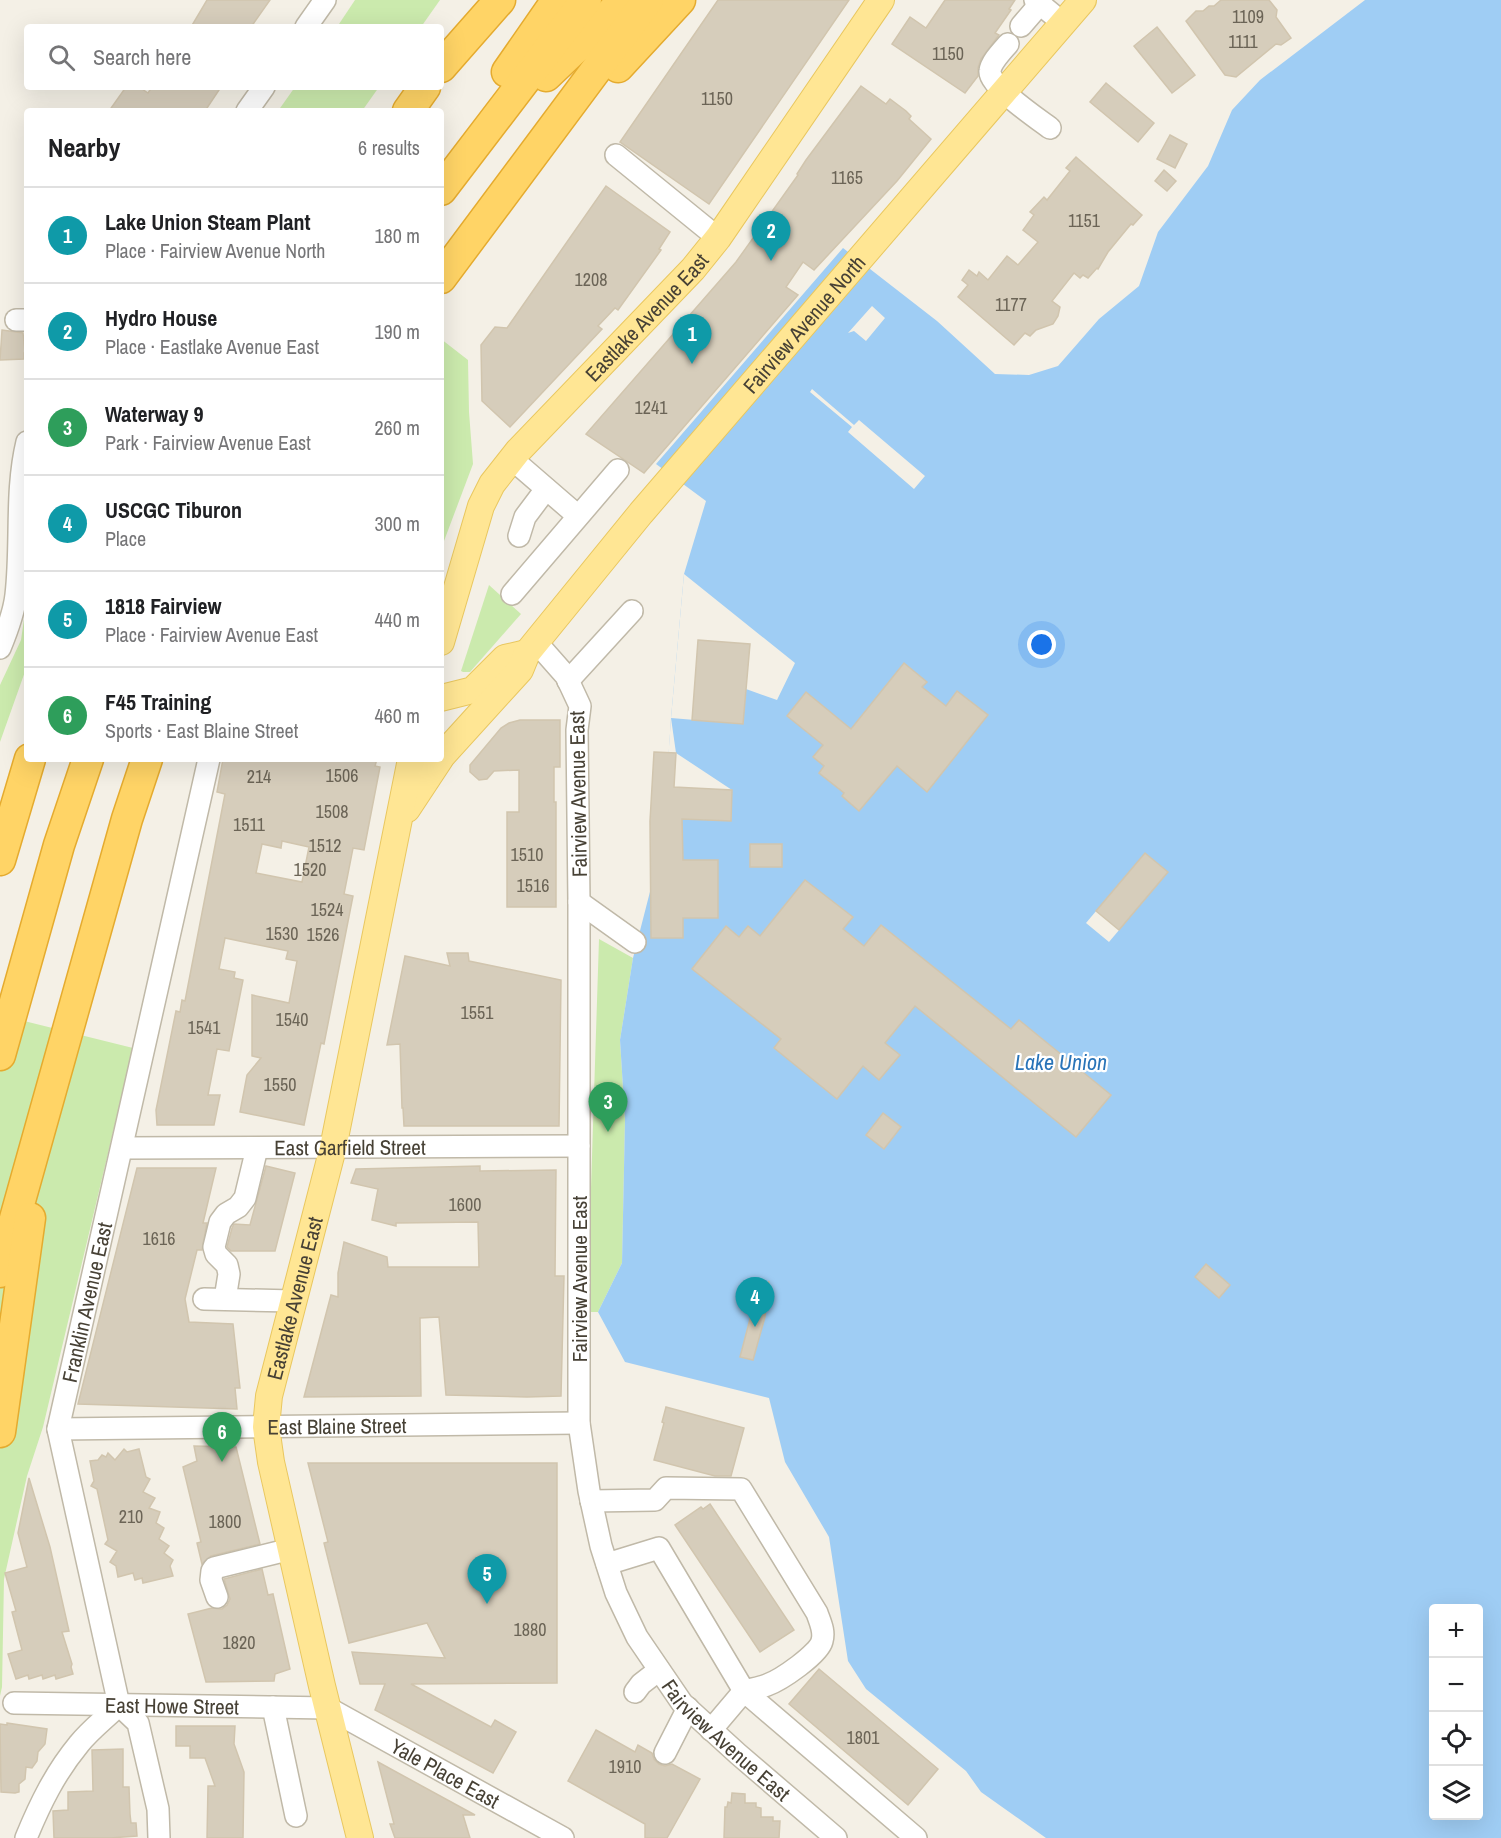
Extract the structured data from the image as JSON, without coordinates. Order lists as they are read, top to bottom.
{
  "streets": {
    "main road": ["Eastlake Avenue East", "Fairview Avenue North"],
    "street": [
      "Fairview Avenue East",
      "East Garfield Street",
      "Franklin Avenue East",
      "East Blaine Street",
      "East Howe Street",
      "Yale Place East"
    ]
  },
  "crossings": [
    ["Eastlake Avenue East", "Fairview Avenue North"],
    ["Eastlake Avenue East", "East Garfield Street"],
    ["Eastlake Avenue East", "East Blaine Street"],
    ["Eastlake Avenue East", "East Howe Street"],
    ["Eastlake Avenue East", "Yale Place East"],
    ["Fairview Avenue North", "Fairview Avenue East"],
    ["Fairview Avenue East", "East Garfield Street"],
    ["Fairview Avenue East", "East Blaine Street"],
    ["East Garfield Street", "Franklin Avenue East"],
    ["Franklin Avenue East", "East Blaine Street"],
    ["Franklin Avenue East", "East Howe Street"],
    ["East Howe Street", "Yale Place East"]
  ],
  "water": ["Lake Union"],
  "house_numbers": [
    "1109",
    "1111",
    "1150",
    "1150",
    "1165",
    "1151",
    "1208",
    "1177",
    "1241",
    "1506",
    "214",
    "1508",
    "1511",
    "1512",
    "1510",
    "1520",
    "1516",
    "1524",
    "1530",
    "1526",
    "1551",
    "1540",
    "1541",
    "1550",
    "1600",
    "1616",
    "210",
    "1800",
    "1880",
    "1820",
    "1801",
    "1910"
  ],
  "page": {
    "search": "Search here",
    "heading": ["Nearby", "6 results"],
    "list": [
      {
        "mark": "1",
        "name": "Lake Union Steam Plant",
        "note": "Place · Fairview Avenue North",
        "value": "180 m"
      },
      {
        "mark": "2",
        "name": "Hydro House",
        "note": "Place · Eastlake Avenue East",
        "value": "190 m"
      },
      {
        "mark": "3",
        "name": "Waterway 9",
        "note": "Park · Fairview Avenue East",
        "value": "260 m"
      },
      {
        "mark": "4",
        "name": "USCGC Tiburon",
        "note": "Place",
        "value": "300 m"
      },
      {
        "mark": "5",
        "name": "1818 Fairview",
        "note": "Place · Fairview Avenue East",
        "value": "440 m"
      },
      {
        "mark": "6",
        "name": "F45 Training",
        "note": "Sports · East Blaine Street",
        "value": "460 m"
      }
    ],
    "pins": [
      "2",
      "1",
      "3",
      "4",
      "6",
      "5"
    ],
    "map_buttons": ["+", "−"]
  }
}
